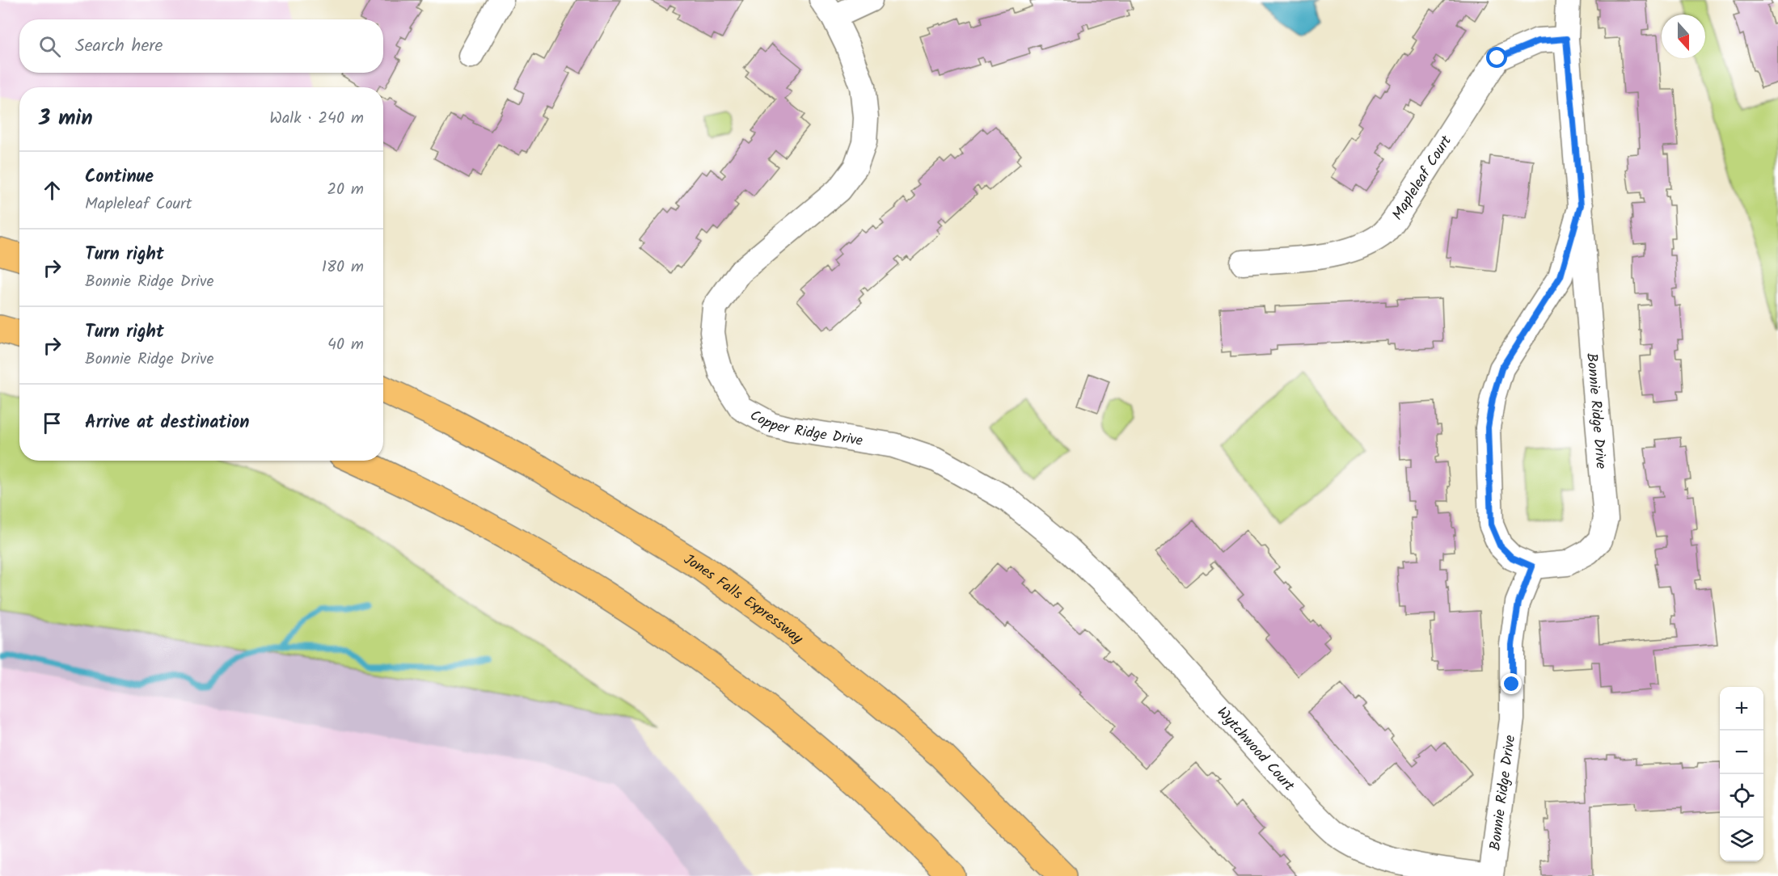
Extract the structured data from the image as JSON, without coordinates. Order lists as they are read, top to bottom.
{
  "streets": {
    "highway": ["Jones Falls Expressway"],
    "street": [
      "Mapleleaf Court",
      "Bonnie Ridge Drive",
      "Copper Ridge Drive",
      "Wytchwood Court"
    ]
  },
  "crossings": [
    ["Mapleleaf Court", "Bonnie Ridge Drive"],
    ["Bonnie Ridge Drive", "Wytchwood Court"],
    ["Copper Ridge Drive", "Wytchwood Court"]
  ],
  "north": "bottom",
  "page": {
    "search": "Search here",
    "heading": ["3 min", "Walk · 240 m"],
    "list": [
      ["Continue", "Mapleleaf Court", "20 m"],
      ["Turn right", "Bonnie Ridge Drive", "180 m"],
      ["Turn right", "Bonnie Ridge Drive", "40 m"],
      "Arrive at destination"
    ],
    "map_buttons": ["+", "−"]
  }
}
